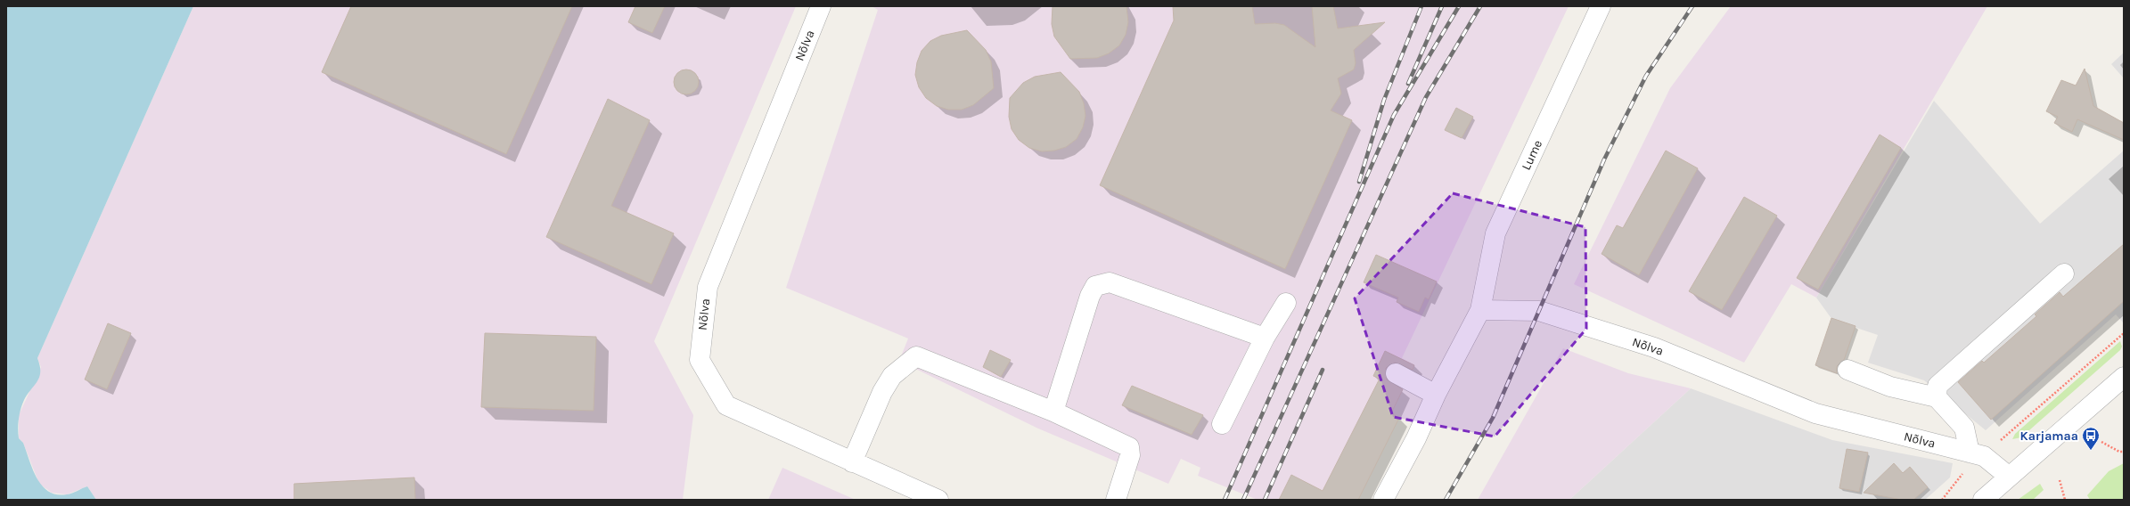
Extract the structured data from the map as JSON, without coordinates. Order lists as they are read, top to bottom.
{
  "streets": {
    "street": ["Nõlva", "Lume"]
  },
  "crossings": [
    ["Nõlva", "Lume"]
  ],
  "places": {
    "bus stop": ["Karjamaa"]
  }
}
